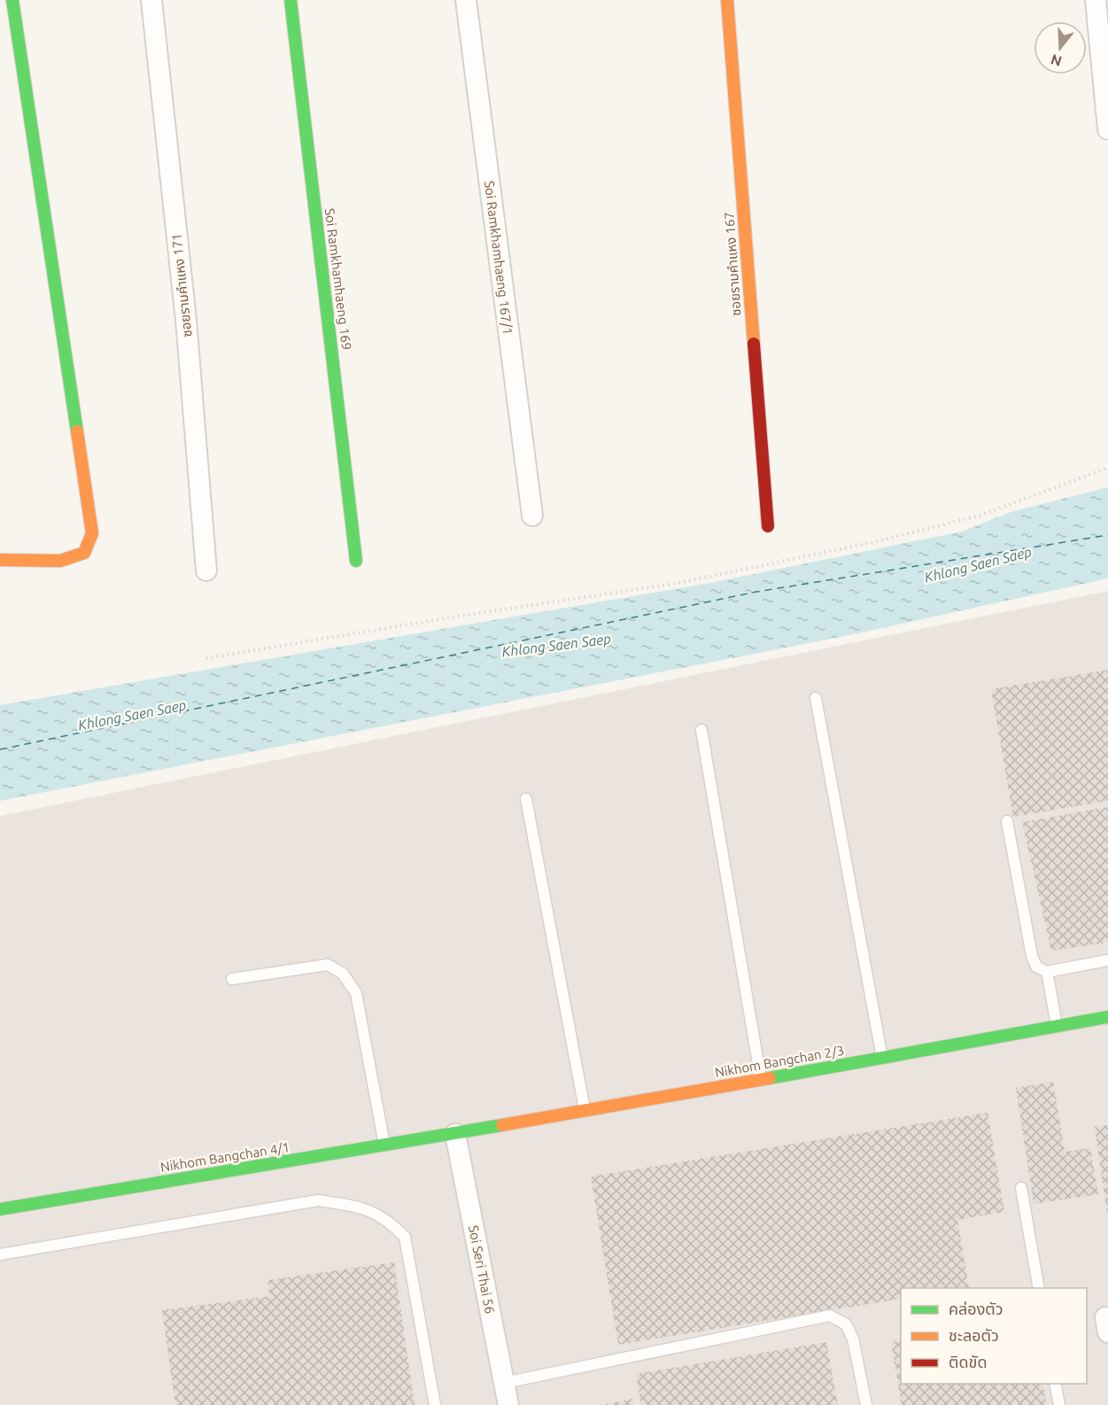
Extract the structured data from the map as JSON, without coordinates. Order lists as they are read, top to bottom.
{
  "streets": {
    "street": [
      "Soi Ramkhamhaeng 167/1",
      "ซอยรามคำแหง 167",
      "Soi Ramkhamhaeng 169",
      "ซอยรามคำแหง 171",
      "Nikhom Bangchan 2/3",
      "Nikhom Bangchan 4/1",
      "Soi Seri Thai 56"
    ]
  },
  "crossings": [
    ["Nikhom Bangchan 2/3", "Nikhom Bangchan 4/1"],
    ["Nikhom Bangchan 2/3", "Soi Seri Thai 56"],
    ["Nikhom Bangchan 4/1", "Soi Seri Thai 56"]
  ],
  "water": ["Khlong Saen Saep"],
  "legend": ["คล่องตัว", "ชะลอตัว", "ติดขัด"],
  "north": "bottom"
}
